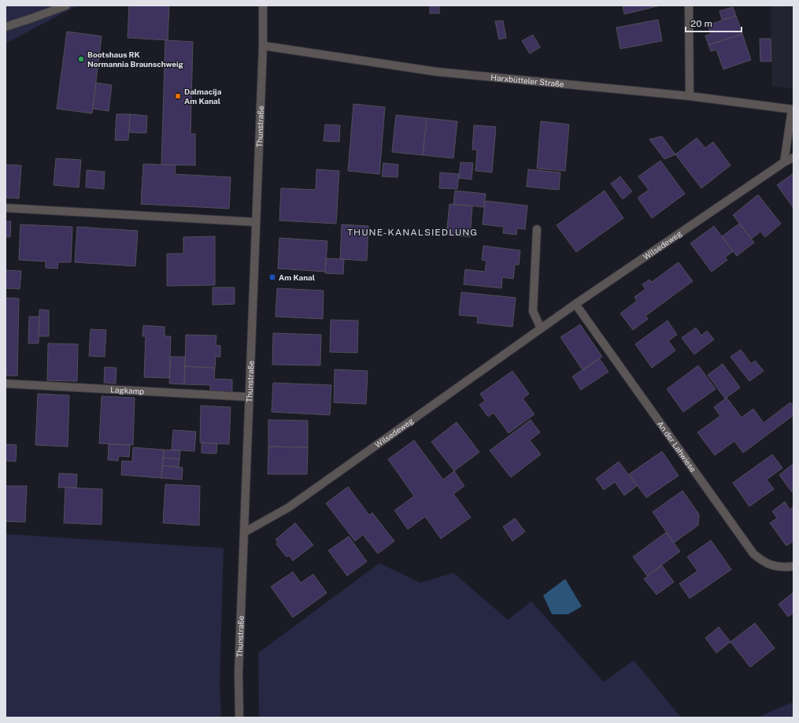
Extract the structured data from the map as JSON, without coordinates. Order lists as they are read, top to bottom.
{
  "streets": {
    "street": [
      "Harxbütteler Straße",
      "Thunstraße",
      "Wilsedeweg",
      "Lagkamp",
      "An der Lahwiese"
    ]
  },
  "crossings": [
    ["Harxbütteler Straße", "Thunstraße"],
    ["Thunstraße", "Wilsedeweg"],
    ["Thunstraße", "Lagkamp"],
    ["Wilsedeweg", "An der Lahwiese"]
  ],
  "districts": ["THUNE-KANALSIEDLUNG"],
  "places": {
    "other": ["Bootshaus RK Normannia Braunschweig", "Dalmacija Am Kanal"],
    "transit": ["Am Kanal"]
  },
  "scale_bar": "20 m"
}
